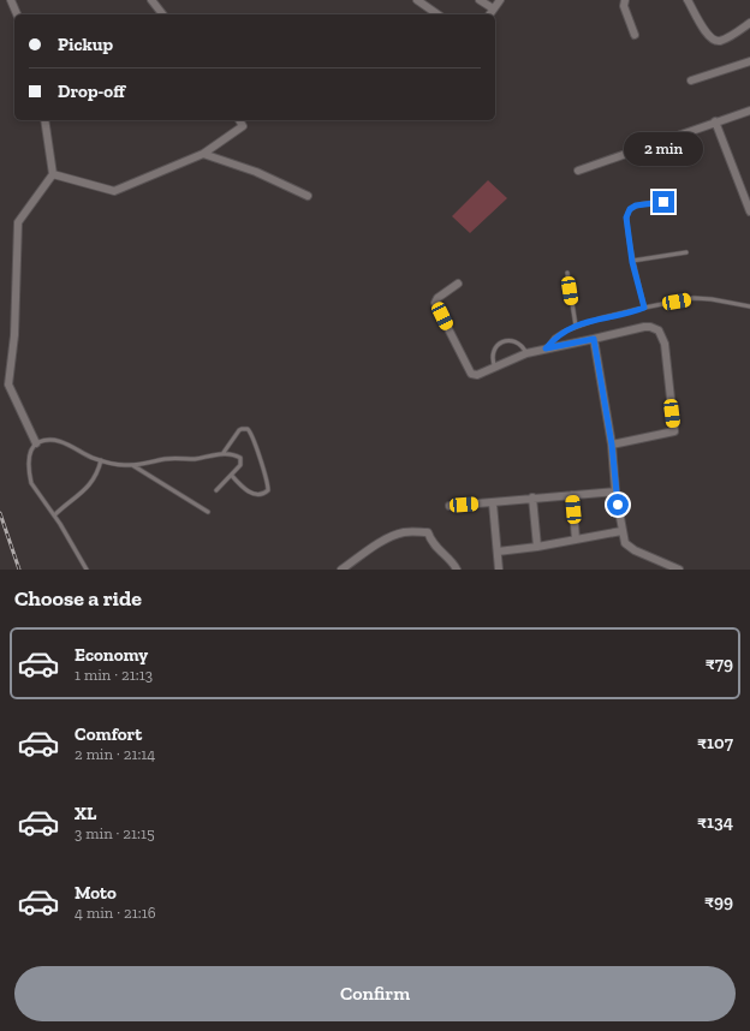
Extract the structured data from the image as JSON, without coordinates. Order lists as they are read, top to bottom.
{
  "page": {
    "banner": ["Pickup", "Drop-off"],
    "bubble": "2 min",
    "heading": "Choose a ride",
    "list": [
      {
        "name": "Economy",
        "note": "1 min · 21:13",
        "value": "₹79"
      },
      {
        "name": "Comfort",
        "note": "2 min · 21:14",
        "value": "₹107"
      },
      {
        "name": "XL",
        "note": "3 min · 21:15",
        "value": "₹134"
      },
      {
        "name": "Moto",
        "note": "4 min · 21:16",
        "value": "₹99"
      }
    ],
    "buttons": "Confirm"
  }
}
